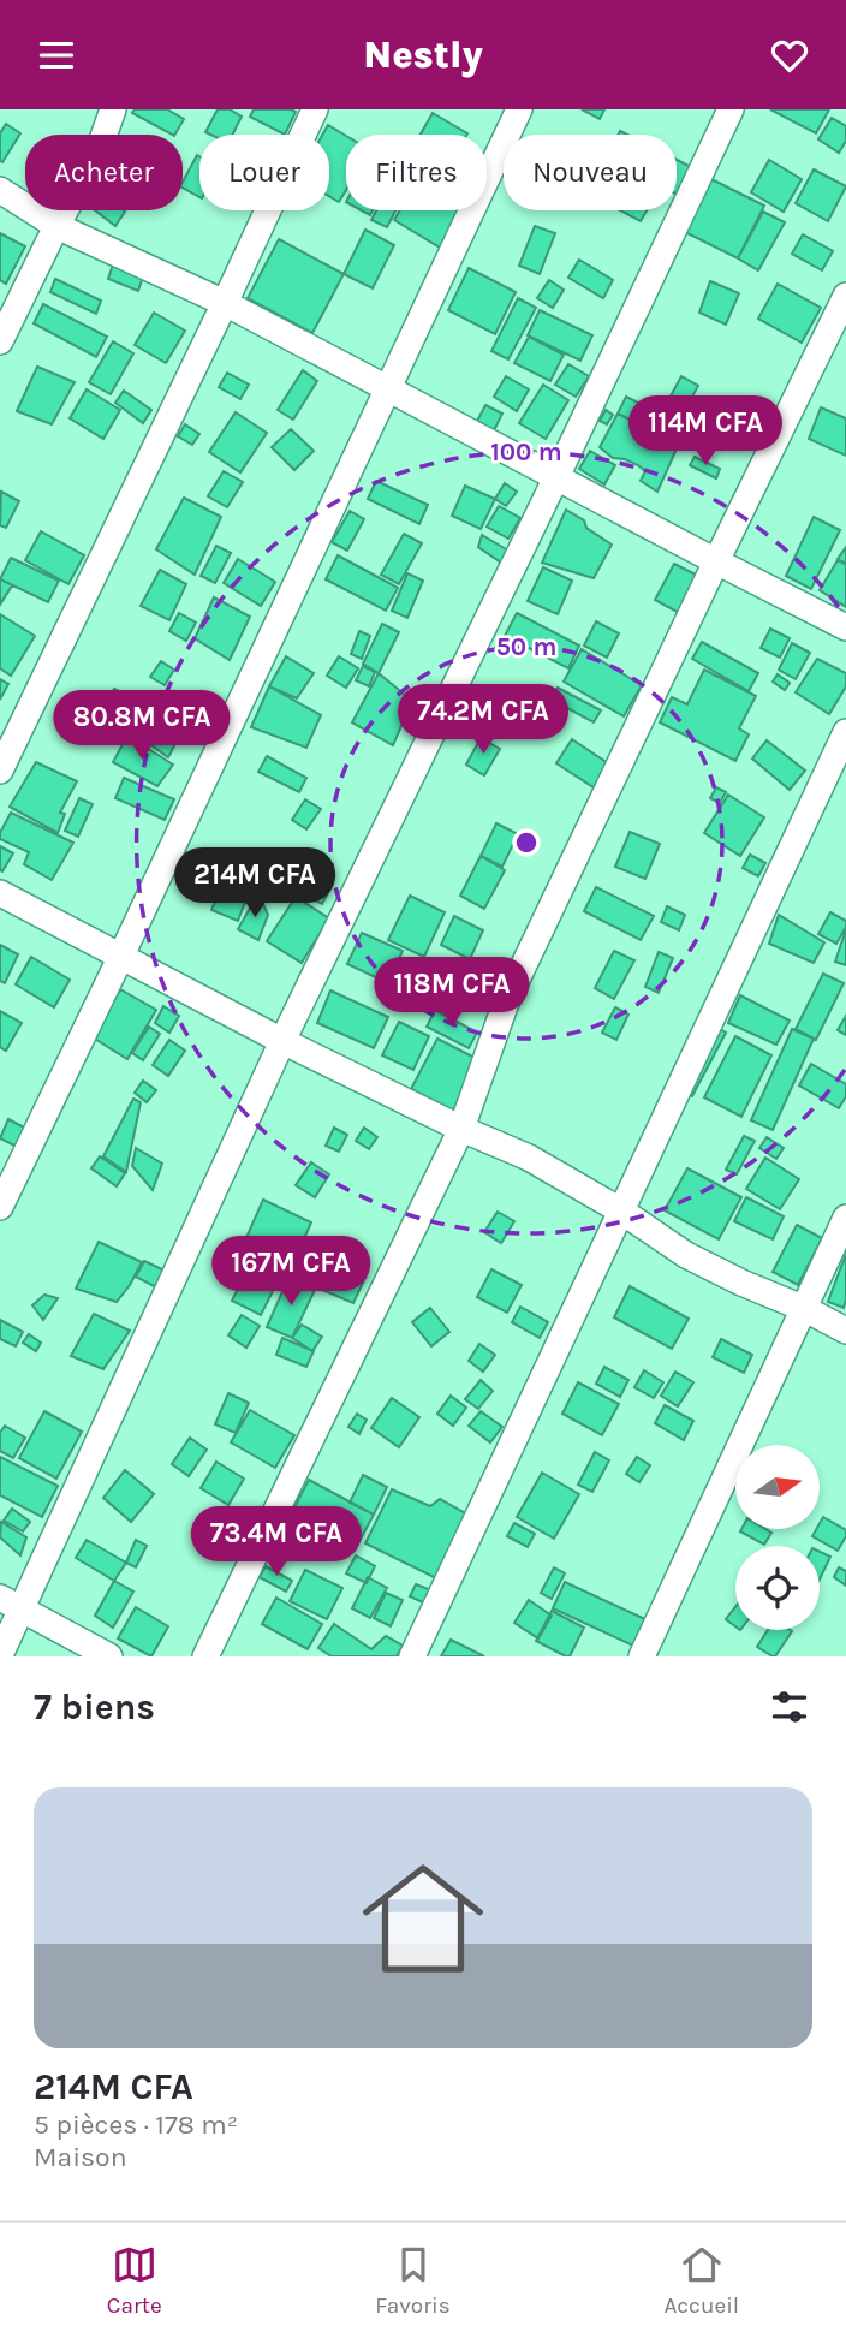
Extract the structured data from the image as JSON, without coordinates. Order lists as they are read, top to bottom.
{
  "north": "right",
  "page": {
    "header": "Nestly",
    "chip": [
      "Acheter",
      "Louer",
      "Filtres",
      "Nouveau"
    ],
    "price": [
      "114M CFA",
      "74.2M CFA",
      "80.8M CFA",
      "214M CFA",
      "118M CFA",
      "167M CFA",
      "73.4M CFA"
    ],
    "heading": "7 biens",
    "list": [
      {
        "name": "214M CFA",
        "note": "5 pièces · 178 m² · Maison"
      }
    ],
    "tabs": ["Carte", "Favoris", "Accueil"]
  },
  "rings": ["100 m", "50 m"]
}
